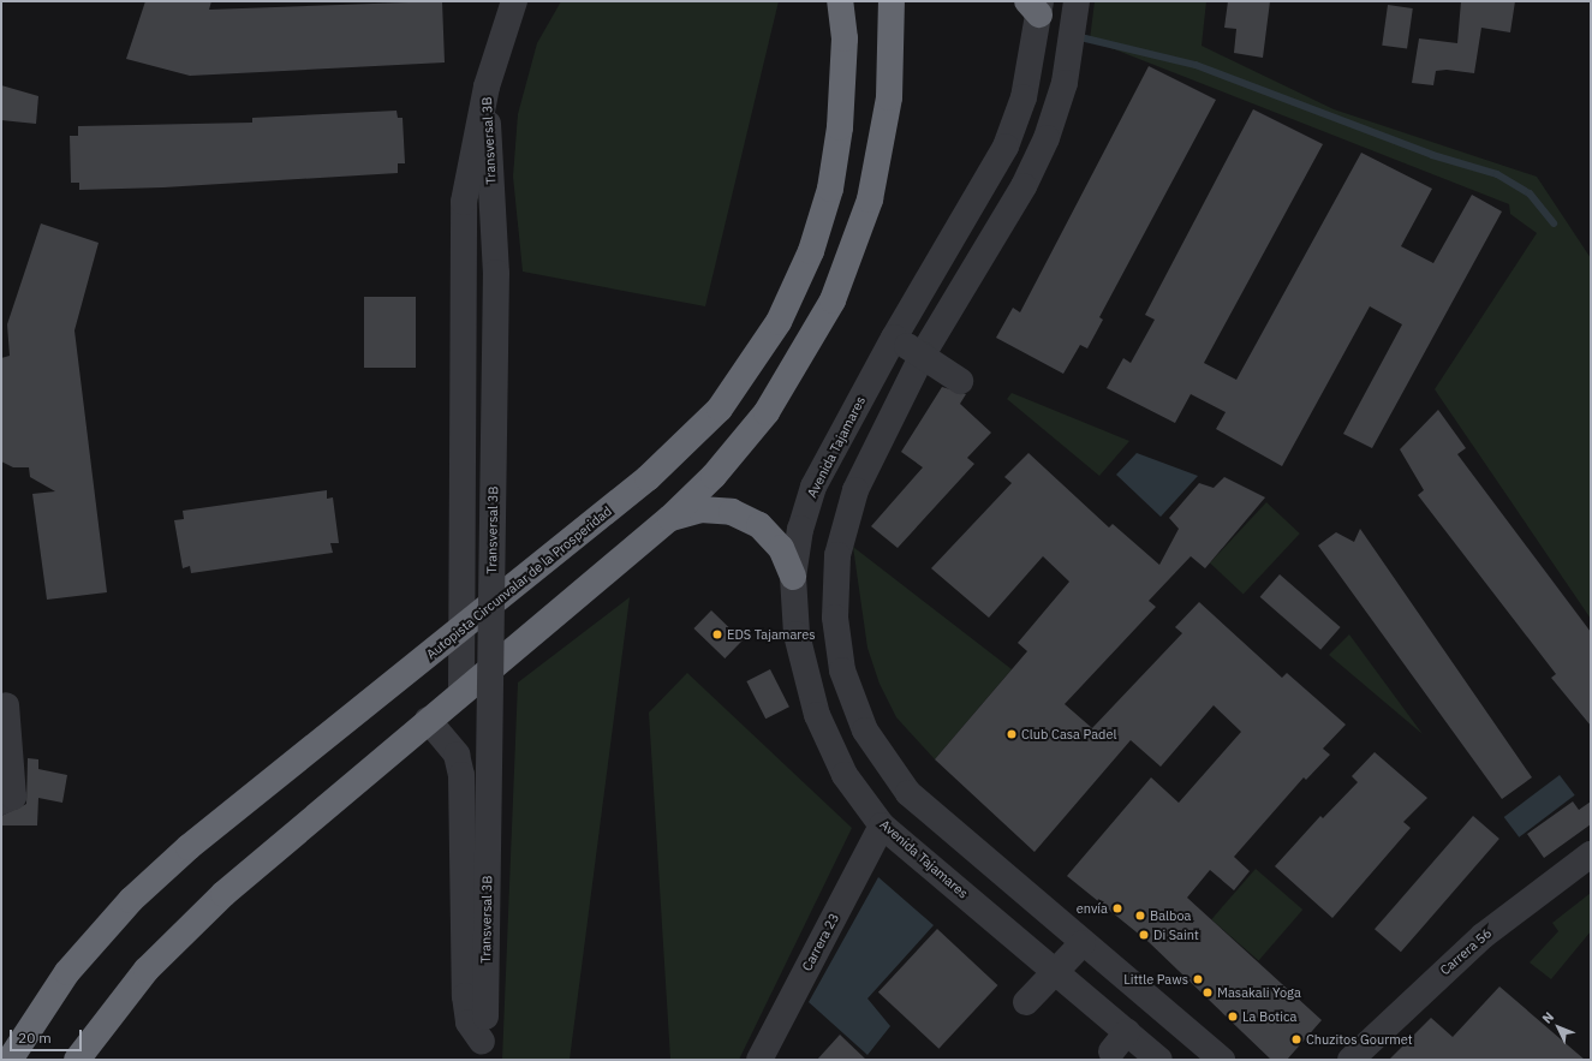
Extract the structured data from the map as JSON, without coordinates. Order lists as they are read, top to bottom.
{
  "streets": {
    "highway": ["Autopista Circunvalar de la Prosperidad"],
    "street": [
      "Transversal 3B",
      "Avenida Tajamares",
      "Carrera 23",
      "Carrera 56"
    ]
  },
  "crossings": [
    ["Transversal 3B", "Autopista Circunvalar de la Prosperidad"],
    ["Avenida Tajamares", "Carrera 23"]
  ],
  "places": [
    "EDS Tajamares",
    "Club Casa Padel",
    "envía",
    "Balboa",
    "Di Saint",
    "Little Paws",
    "Masakali Yoga",
    "La Botica",
    "Chuzitos Gourmet"
  ],
  "scale_bar": "20 m",
  "north": "top left"
}
